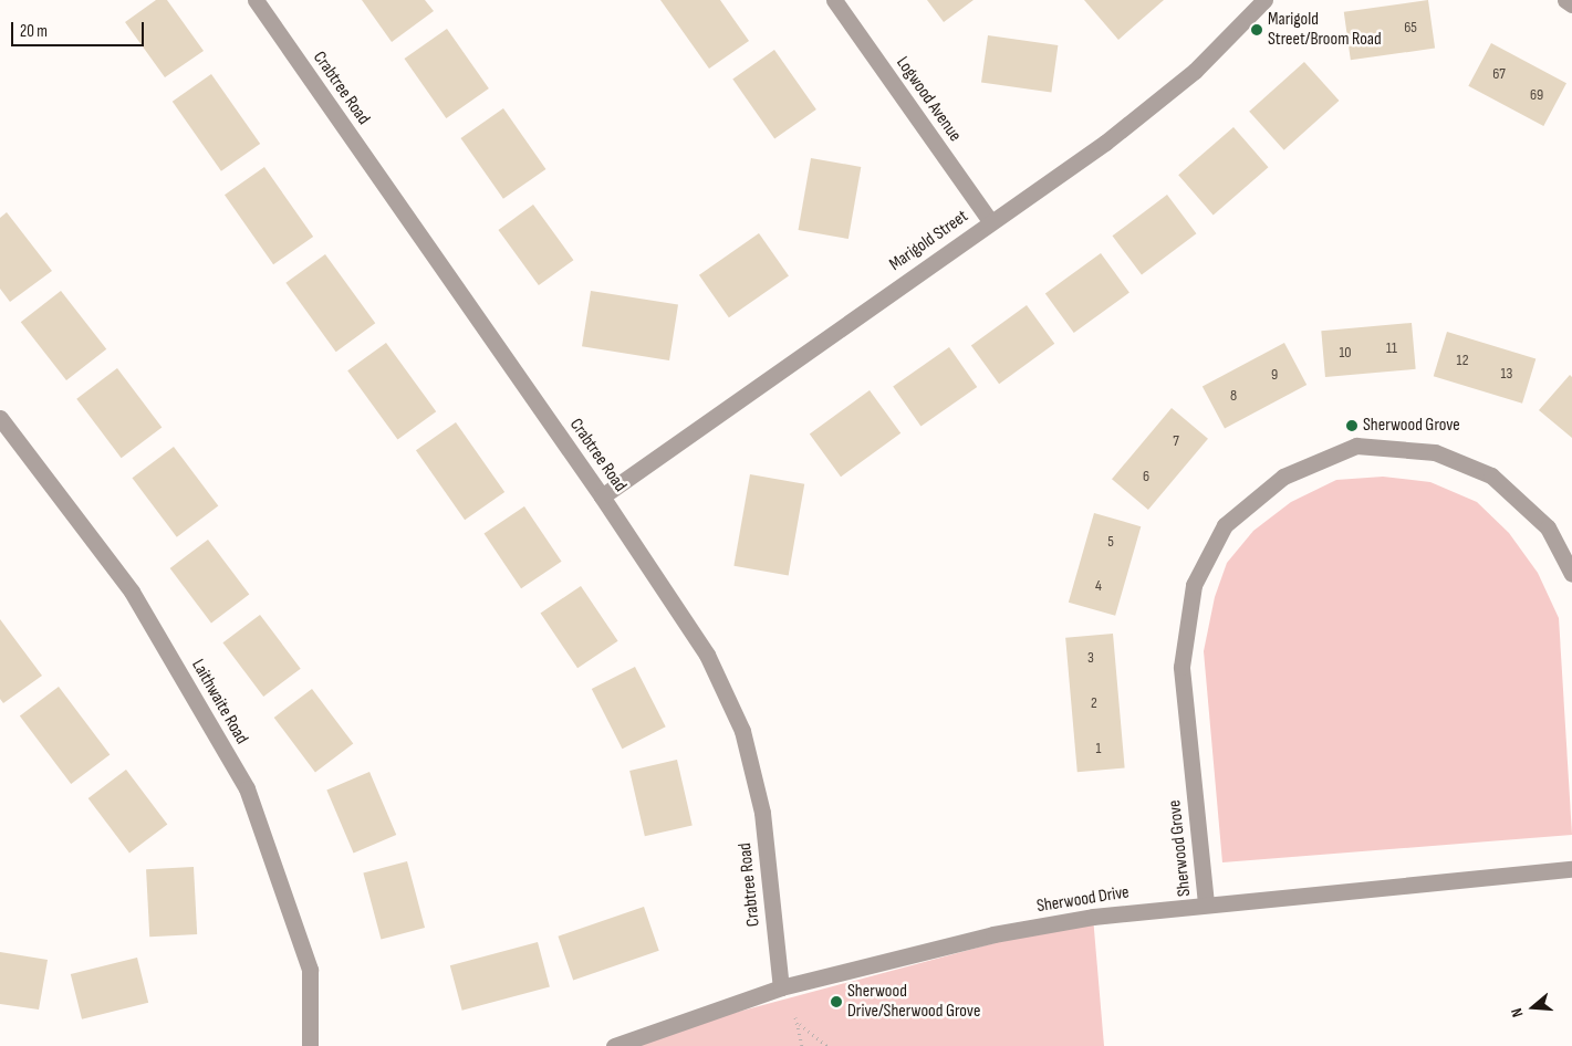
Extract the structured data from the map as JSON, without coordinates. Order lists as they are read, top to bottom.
{
  "streets": {
    "street": [
      "Crabtree Road",
      "Logwood Avenue",
      "Marigold Street",
      "Laithwaite Road",
      "Sherwood Grove",
      "Sherwood Drive"
    ]
  },
  "crossings": [
    ["Crabtree Road", "Marigold Street"],
    ["Crabtree Road", "Sherwood Drive"],
    ["Logwood Avenue", "Marigold Street"],
    ["Sherwood Grove", "Sherwood Drive"]
  ],
  "places": ["Marigold Street/Broom Road", "Sherwood Grove", "Sherwood Drive/Sherwood Grove"],
  "house_numbers": [
    "65",
    "67",
    "69",
    "11",
    "10",
    "12",
    "13",
    "9",
    "8",
    "7",
    "6",
    "5",
    "4",
    "3",
    "2",
    "1"
  ],
  "scale_bar": "20 m",
  "north": "left"
}
